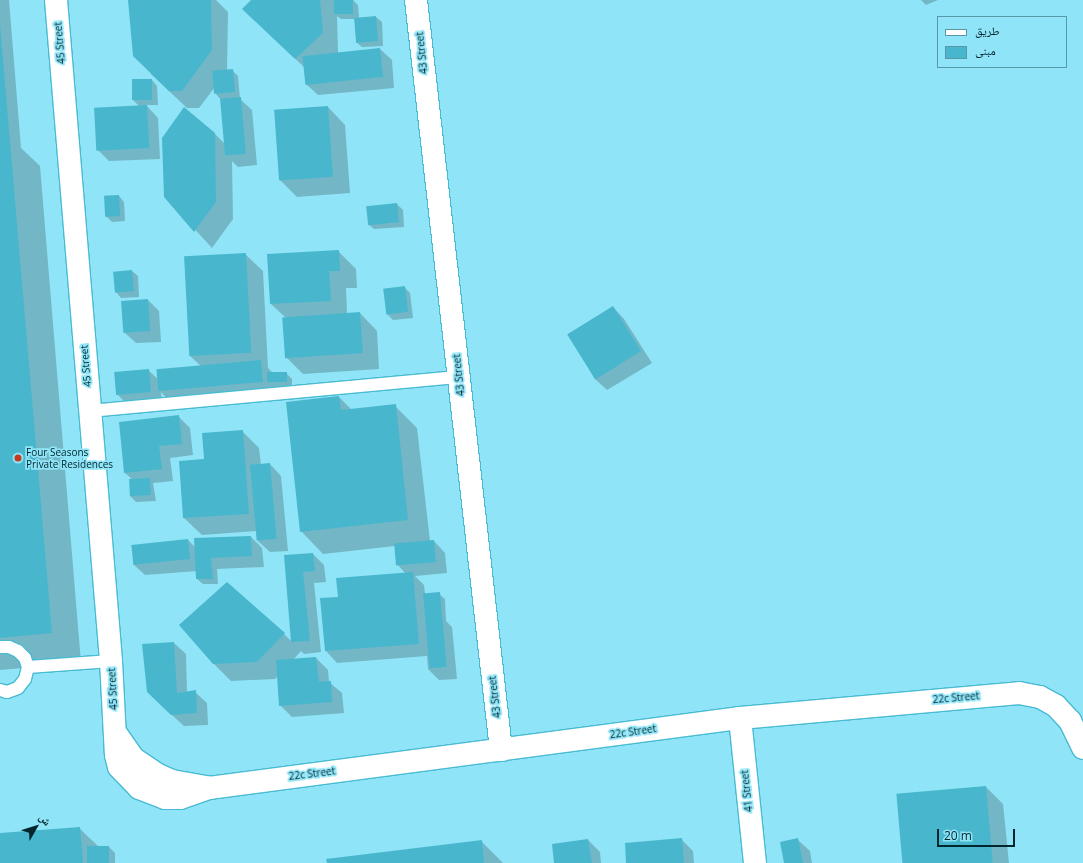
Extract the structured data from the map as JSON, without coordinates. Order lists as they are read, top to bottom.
{
  "streets": {
    "street": [
      "45 Street",
      "43 Street",
      "22c Street",
      "41 Street"
    ]
  },
  "crossings": [
    ["45 Street", "22c Street"],
    ["43 Street", "22c Street"],
    ["22c Street", "41 Street"]
  ],
  "places": ["Four Seasons Private Residences"],
  "legend": ["طريق", "مبنى"],
  "scale_bar": "20 m",
  "north": "top right"
}
